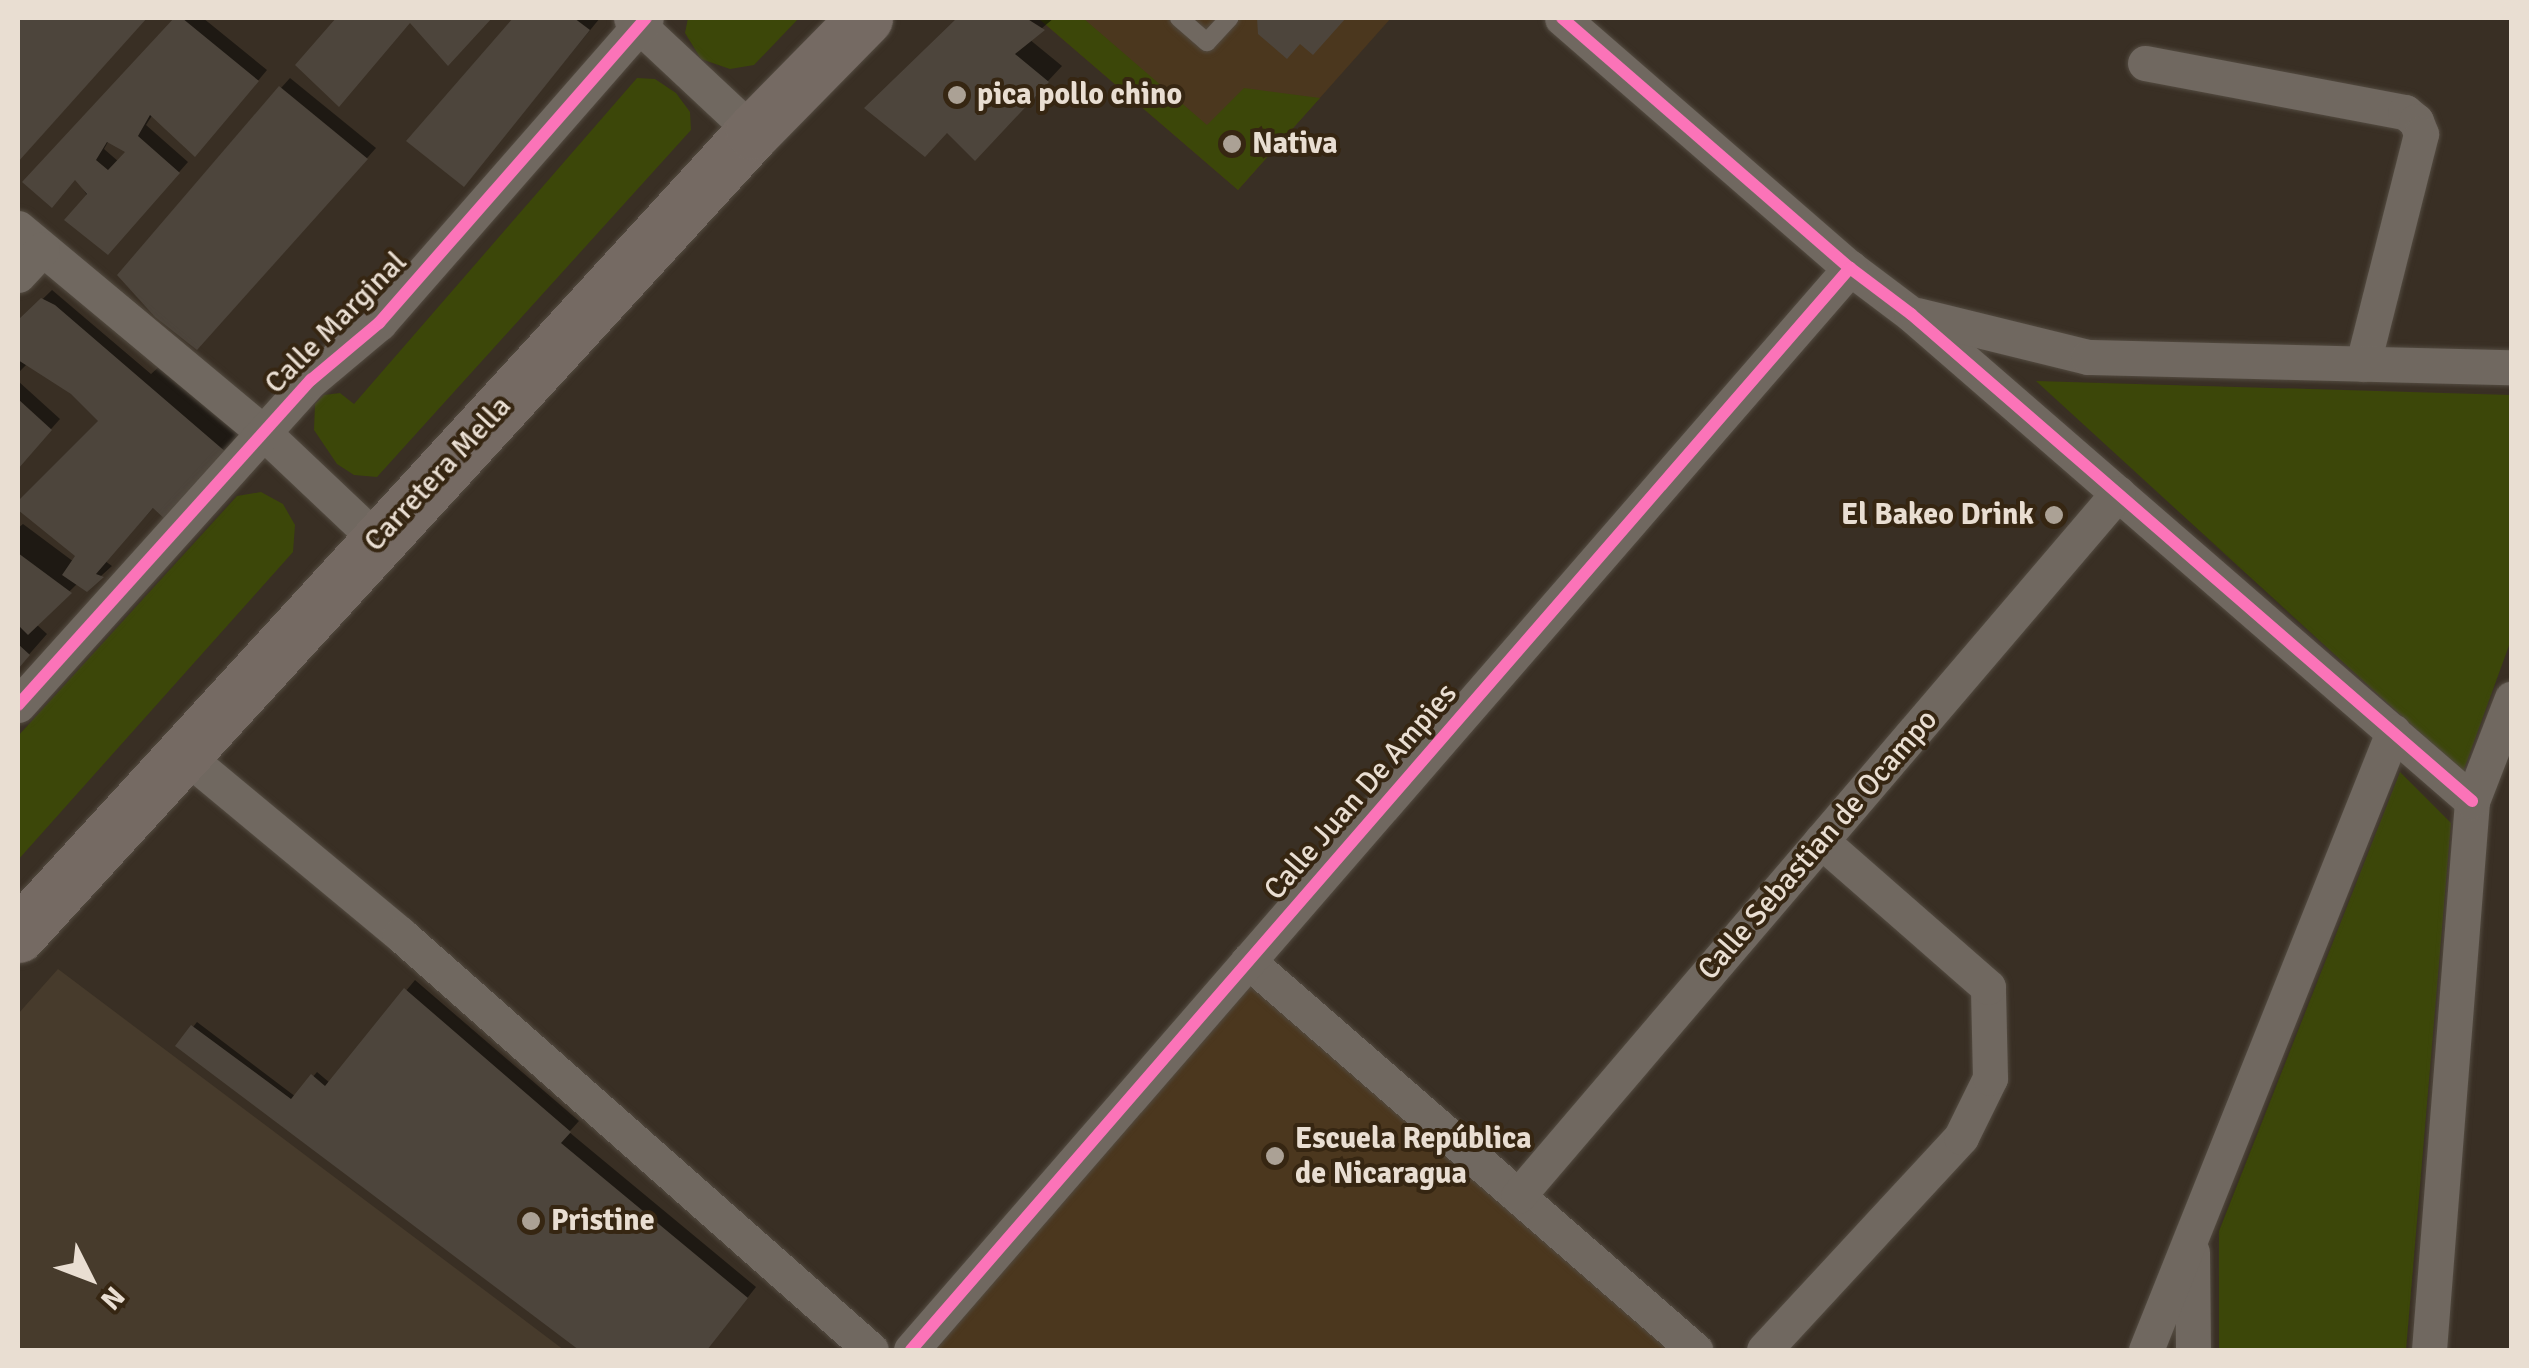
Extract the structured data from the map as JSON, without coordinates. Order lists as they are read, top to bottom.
{
  "streets": {
    "main road": ["Carretera Mella"],
    "street": ["Calle Marginal", "Calle Juan De Ampies", "Calle Sebastian de Ocampo"]
  },
  "places": [
    "pica pollo chino",
    "Nativa",
    "El Bakeo Drink",
    "Escuela República de Nicaragua",
    "Pristine"
  ],
  "north": "bottom right"
}
